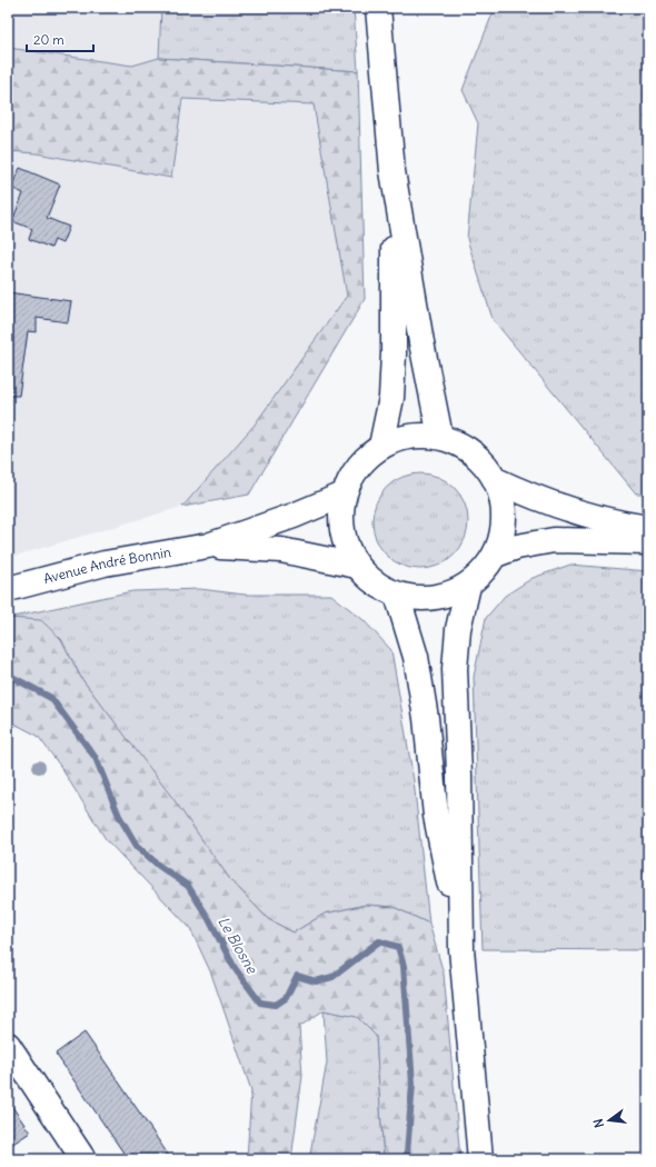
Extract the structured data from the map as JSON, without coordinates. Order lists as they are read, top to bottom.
{
  "streets": {
    "main road": ["Avenue André Bonnin"]
  },
  "water": ["Le Blosne"],
  "scale_bar": "20 m",
  "north": "left"
}
